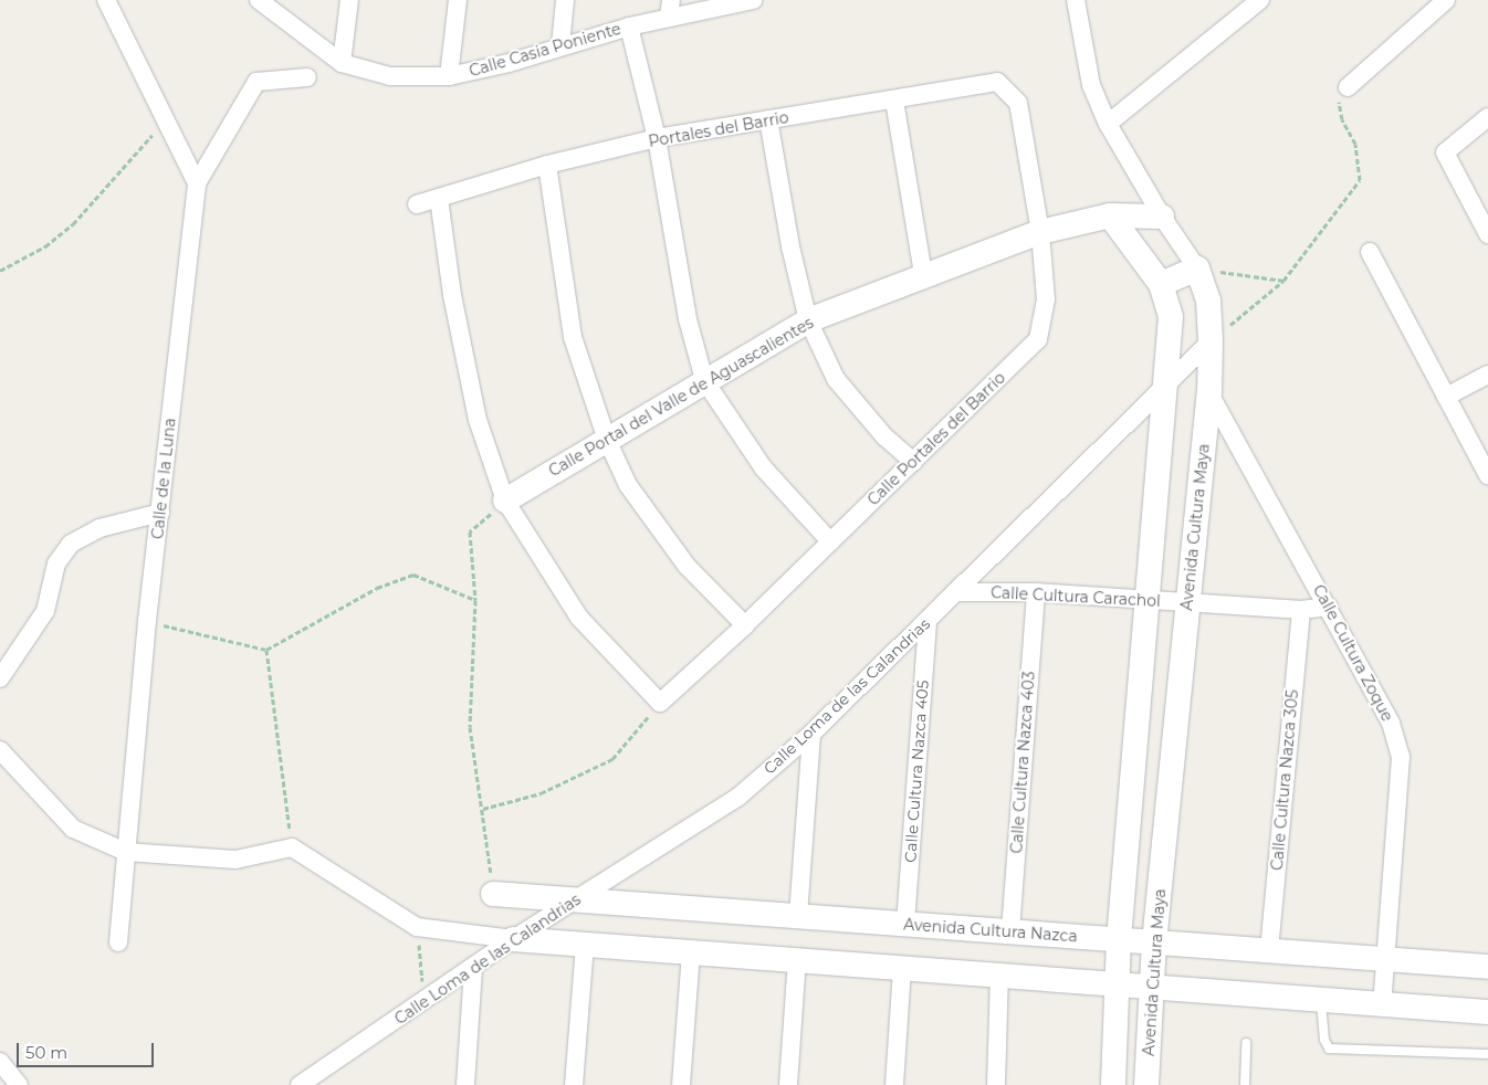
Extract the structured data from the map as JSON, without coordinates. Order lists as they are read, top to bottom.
{
  "streets": {
    "street": [
      "Calle Casia Poniente",
      "Portales del Barrio",
      "Calle Portal del Valle de Aguascalientes",
      "Calle Portales del Barrio",
      "Calle de la Luna",
      "Avenida Cultura Maya",
      "Calle Cultura Carachol",
      "Calle Cultura Zoque",
      "Calle Loma de las Calandrias",
      "Calle Cultura Nazca 403",
      "Calle Cultura Nazca 405",
      "Calle Cultura Nazca 305",
      "Avenida Cultura Nazca"
    ]
  },
  "crossings": [
    ["Portales del Barrio", "Calle Portales del Barrio"],
    ["Calle Portal del Valle de Aguascalientes", "Calle Portales del Barrio"],
    ["Calle Portal del Valle de Aguascalientes", "Avenida Cultura Maya"],
    ["Avenida Cultura Maya", "Calle Cultura Carachol"],
    ["Avenida Cultura Maya", "Calle Cultura Zoque"],
    ["Avenida Cultura Maya", "Calle Loma de las Calandrias"],
    ["Avenida Cultura Maya", "Avenida Cultura Nazca"],
    ["Calle Cultura Carachol", "Calle Cultura Zoque"],
    ["Calle Cultura Carachol", "Calle Loma de las Calandrias"],
    ["Calle Cultura Carachol", "Calle Cultura Nazca 403"],
    ["Calle Cultura Carachol", "Calle Cultura Nazca 305"],
    ["Calle Cultura Zoque", "Avenida Cultura Nazca"],
    ["Calle Loma de las Calandrias", "Calle Cultura Nazca 405"],
    ["Calle Loma de las Calandrias", "Avenida Cultura Nazca"],
    ["Calle Cultura Nazca 403", "Avenida Cultura Nazca"],
    ["Calle Cultura Nazca 405", "Avenida Cultura Nazca"],
    ["Calle Cultura Nazca 305", "Avenida Cultura Nazca"]
  ],
  "scale_bar": "50 m"
}
